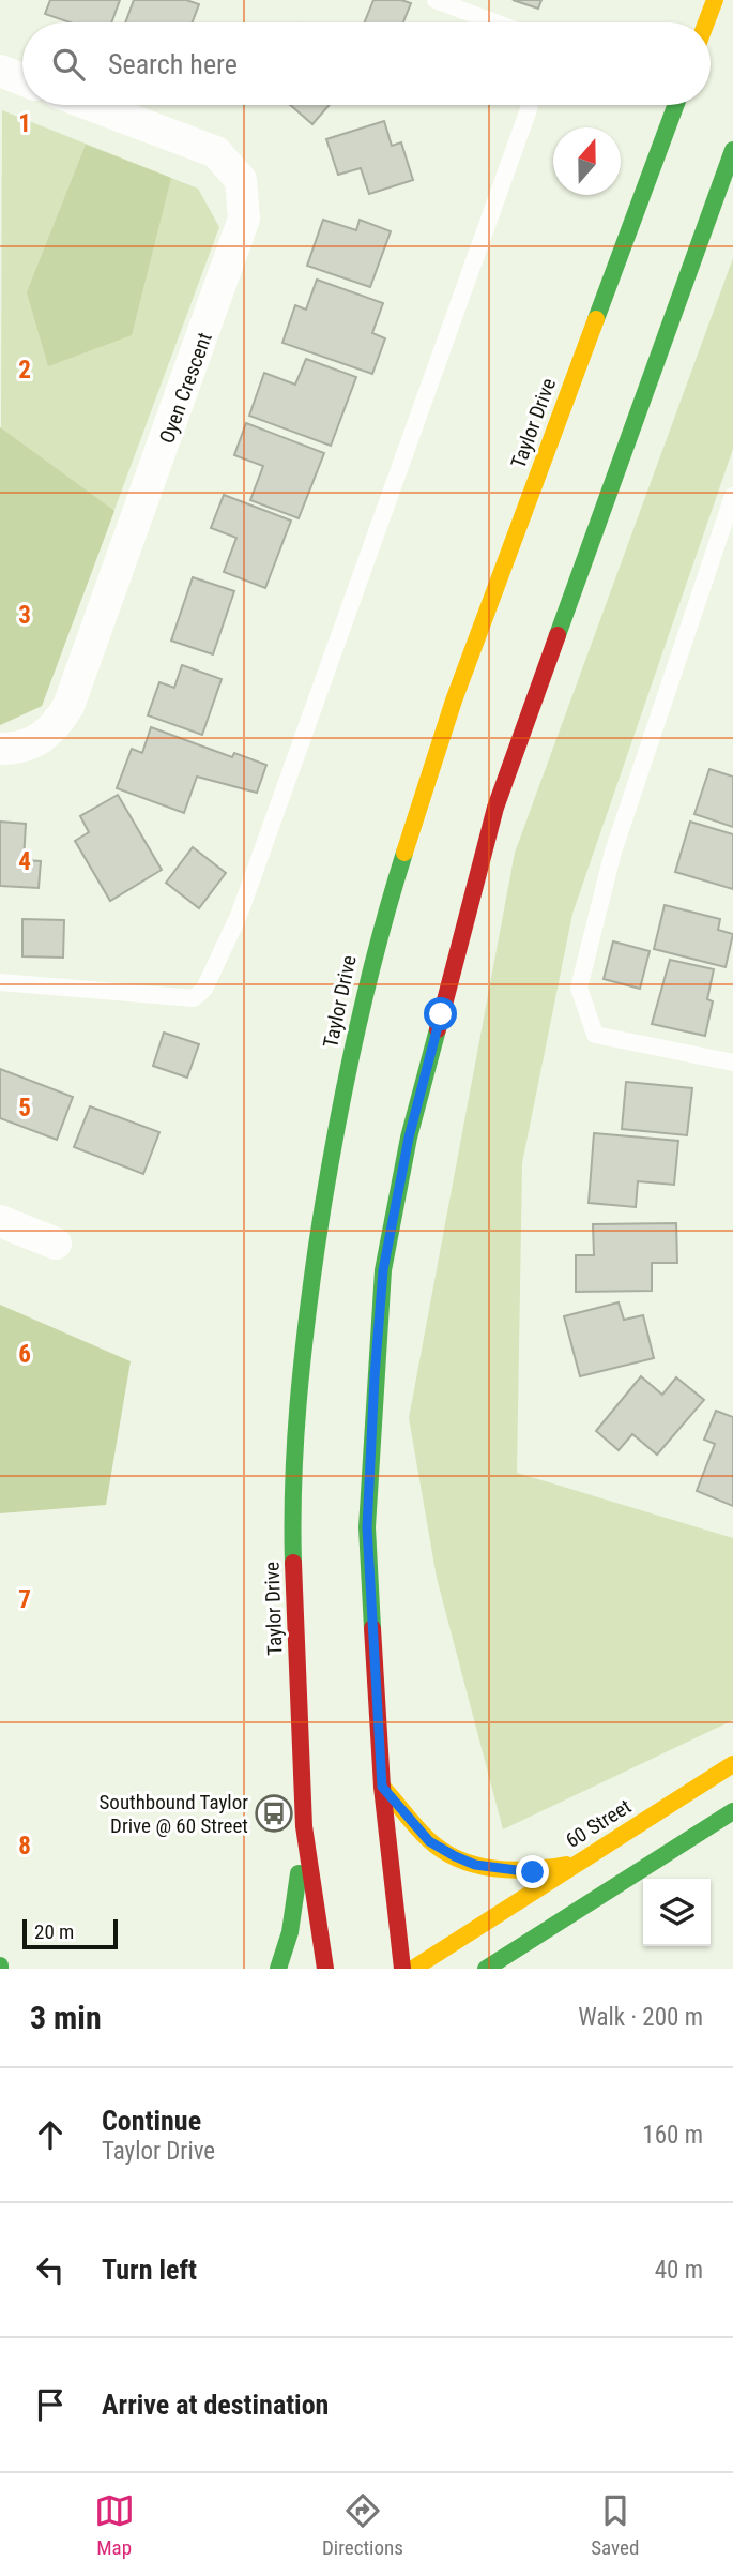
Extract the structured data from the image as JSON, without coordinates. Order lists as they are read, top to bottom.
{
  "streets": {
    "main road": ["Taylor Drive", "60 Street"],
    "street": ["Oyen Crescent"]
  },
  "places": {
    "bus stop": ["Southbound Taylor Drive @ 60 Street"]
  },
  "scale_bar": "20 m",
  "north": "top",
  "page": {
    "search": "Search here",
    "scale": "20 m",
    "heading": ["3 min", "Walk · 200 m"],
    "list": [
      ["Continue", "Taylor Drive", "160 m"],
      ["Turn left", "40 m"],
      "Arrive at destination"
    ],
    "nav": ["Map", "Directions", "Saved"]
  },
  "grid": {
    "rows": [
      "1",
      "2",
      "3",
      "4",
      "5",
      "6",
      "7",
      "8"
    ]
  }
}
